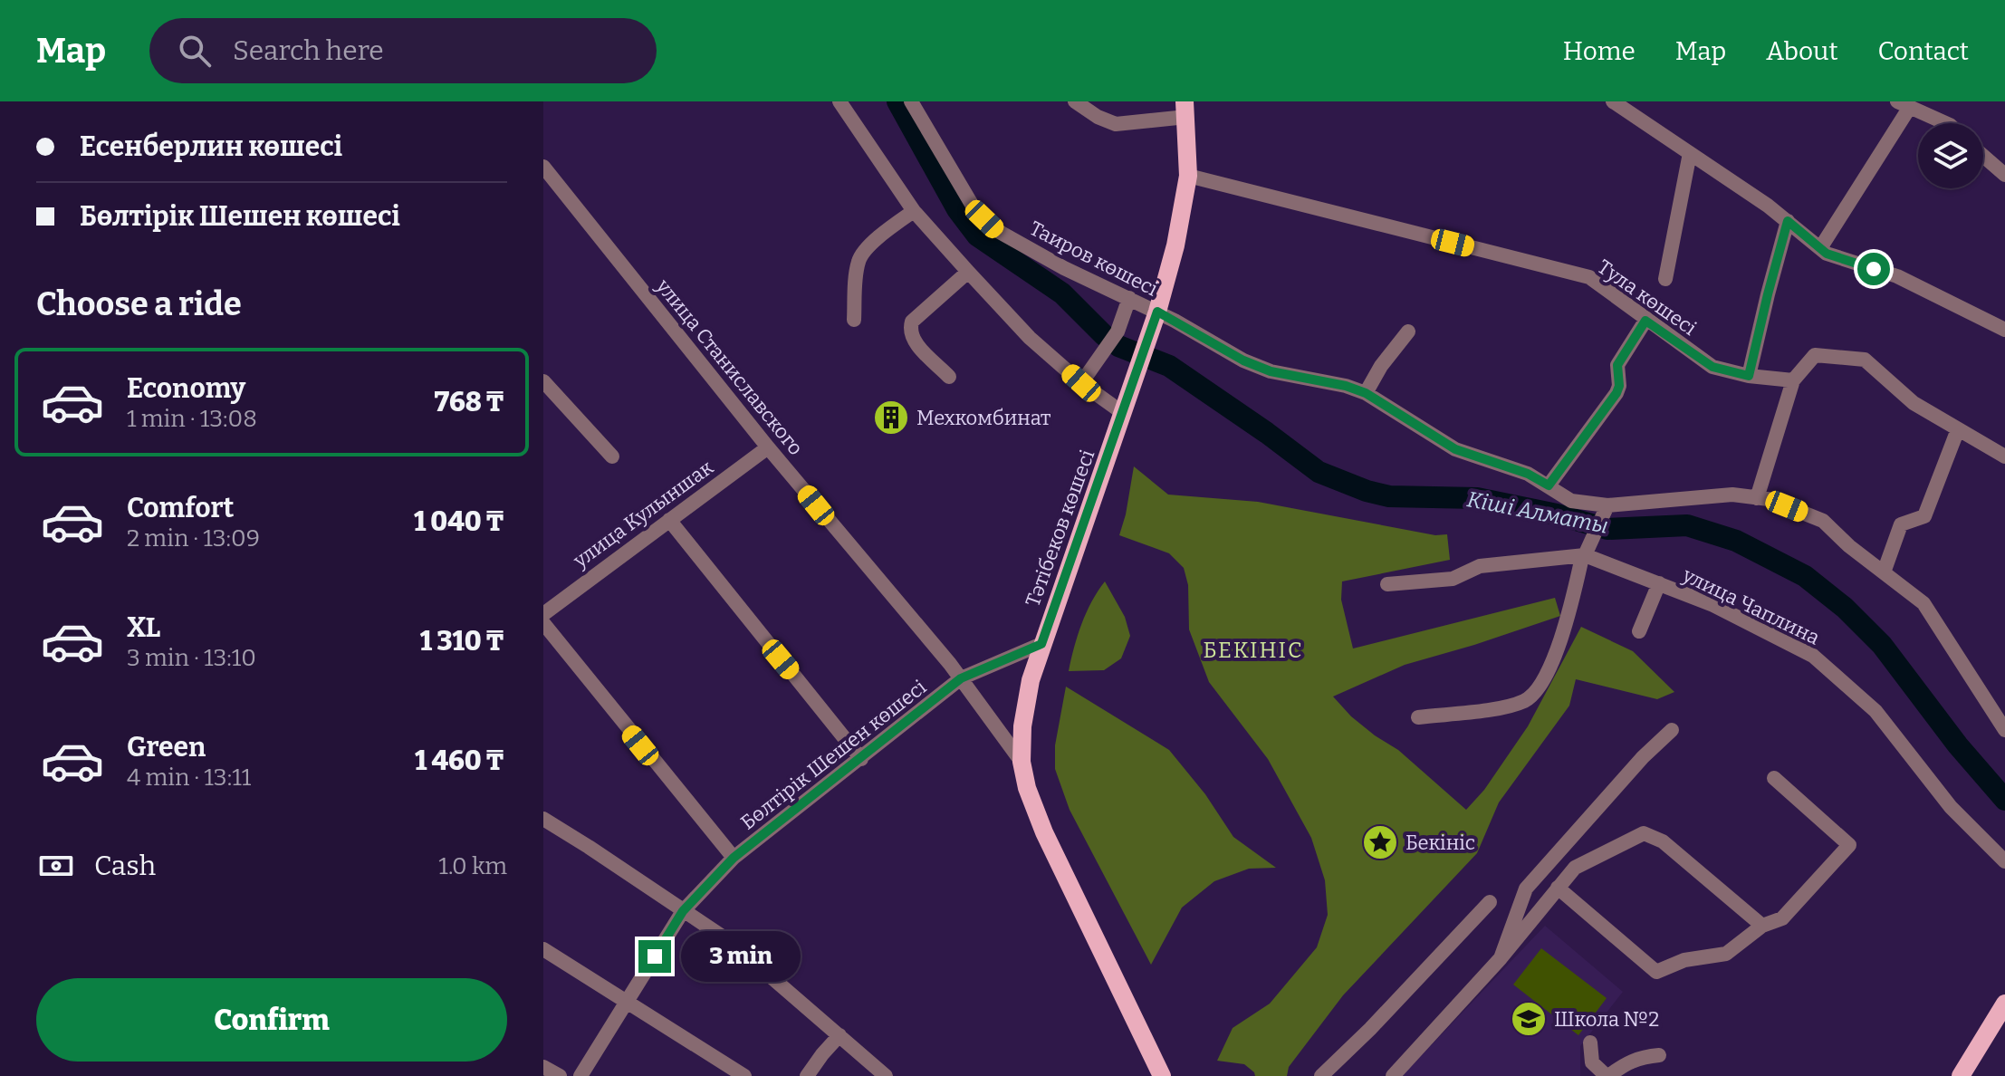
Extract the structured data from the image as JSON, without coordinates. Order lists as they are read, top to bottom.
{
  "streets": {
    "main road": ["Тәтібеков көшесі"],
    "street": [
      "Таиров көшесі",
      "Тула көшесі",
      "улица Станиславского",
      "улица Кулыншак",
      "улица Чаплина",
      "Бөлтірік Шешен көшесі"
    ]
  },
  "crossings": [
    ["Таиров көшесі", "Тәтібеков көшесі"],
    ["Тула көшесі", "Тәтібеков көшесі"],
    ["улица Станиславского", "улица Кулыншак"],
    ["улица Станиславского", "Тәтібеков көшесі"],
    ["улица Станиславского", "Бөлтірік Шешен көшесі"],
    ["Тәтібеков көшесі", "Бөлтірік Шешен көшесі"]
  ],
  "districts": ["БЕКІНІС"],
  "water": ["Кіші Алматы"],
  "places": {
    "building": ["Мехкомбинат"],
    "place": ["Бекініс"],
    "school or university": ["Школа №2"]
  },
  "page": {
    "header": "Map",
    "search": "Search here",
    "nav": [
      "Home",
      "Map",
      "About",
      "Contact"
    ],
    "banner": ["Есенберлин көшесі", "Бөлтірік Шешен көшесі"],
    "heading": "Choose a ride",
    "list": [
      {
        "name": "Economy",
        "note": "1 min · 13:08",
        "value": "768 ₸"
      },
      {
        "name": "Comfort",
        "note": "2 min · 13:09",
        "value": "1 040 ₸"
      },
      {
        "name": "XL",
        "note": "3 min · 13:10",
        "value": "1 310 ₸"
      },
      {
        "name": "Green",
        "note": "4 min · 13:11",
        "value": "1 460 ₸"
      }
    ],
    "pay": ["Cash", "1.0 km"],
    "bubble": "3 min",
    "buttons": "Confirm"
  }
}
